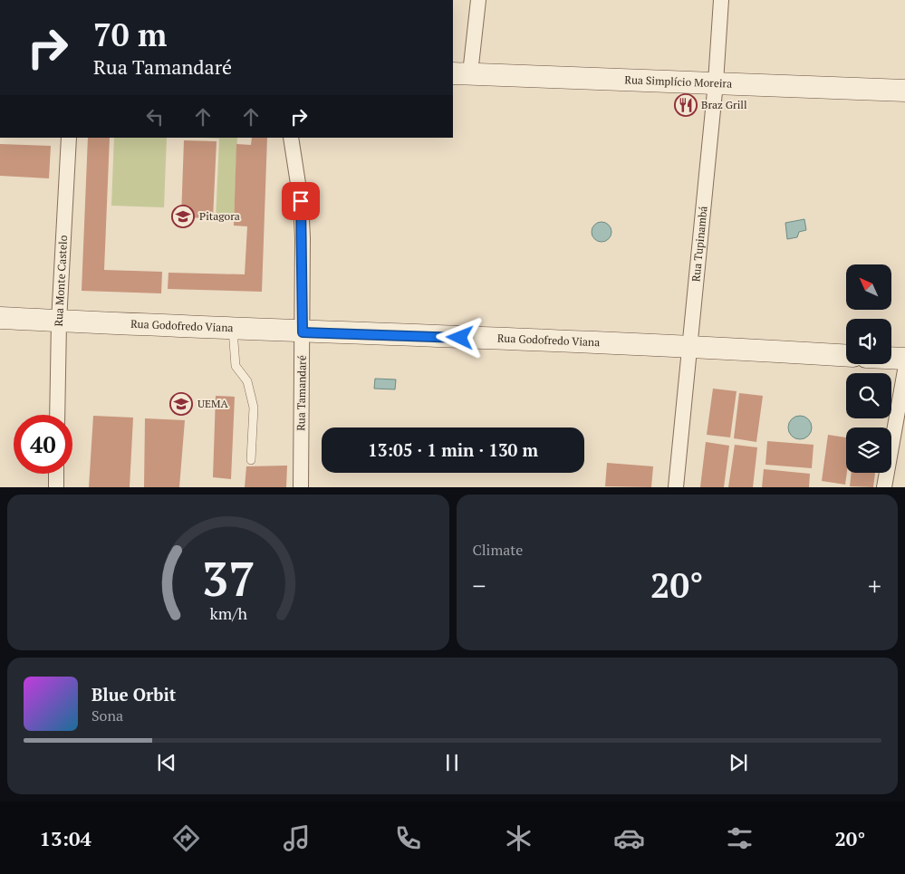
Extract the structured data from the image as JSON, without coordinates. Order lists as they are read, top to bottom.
{
  "streets": {
    "street": [
      "Rua Simplício Moreira",
      "Rua Tupinambá",
      "Rua Monte Castelo",
      "Rua Godofredo Viana",
      "Rua Tamandaré"
    ]
  },
  "crossings": [
    ["Rua Simplício Moreira", "Rua Tupinambá"],
    ["Rua Tupinambá", "Rua Godofredo Viana"],
    ["Rua Monte Castelo", "Rua Godofredo Viana"],
    ["Rua Godofredo Viana", "Rua Tamandaré"]
  ],
  "places": {
    "restaurant": ["Braz Grill"],
    "school or university": ["Pitagora", "UEMA"]
  },
  "north": "top left",
  "page": {
    "turn": ["70 m", "Rua Tamandaré"],
    "limit": "40",
    "trip": "13:05 · 1 min · 130 m",
    "tile": "Climate",
    "heat": ["−", "20°", "+"],
    "song": ["Blue Orbit", "Sona"],
    "tabs": ["13:04", "20°"],
    "gauge": ["37", "km/h"]
  }
}
